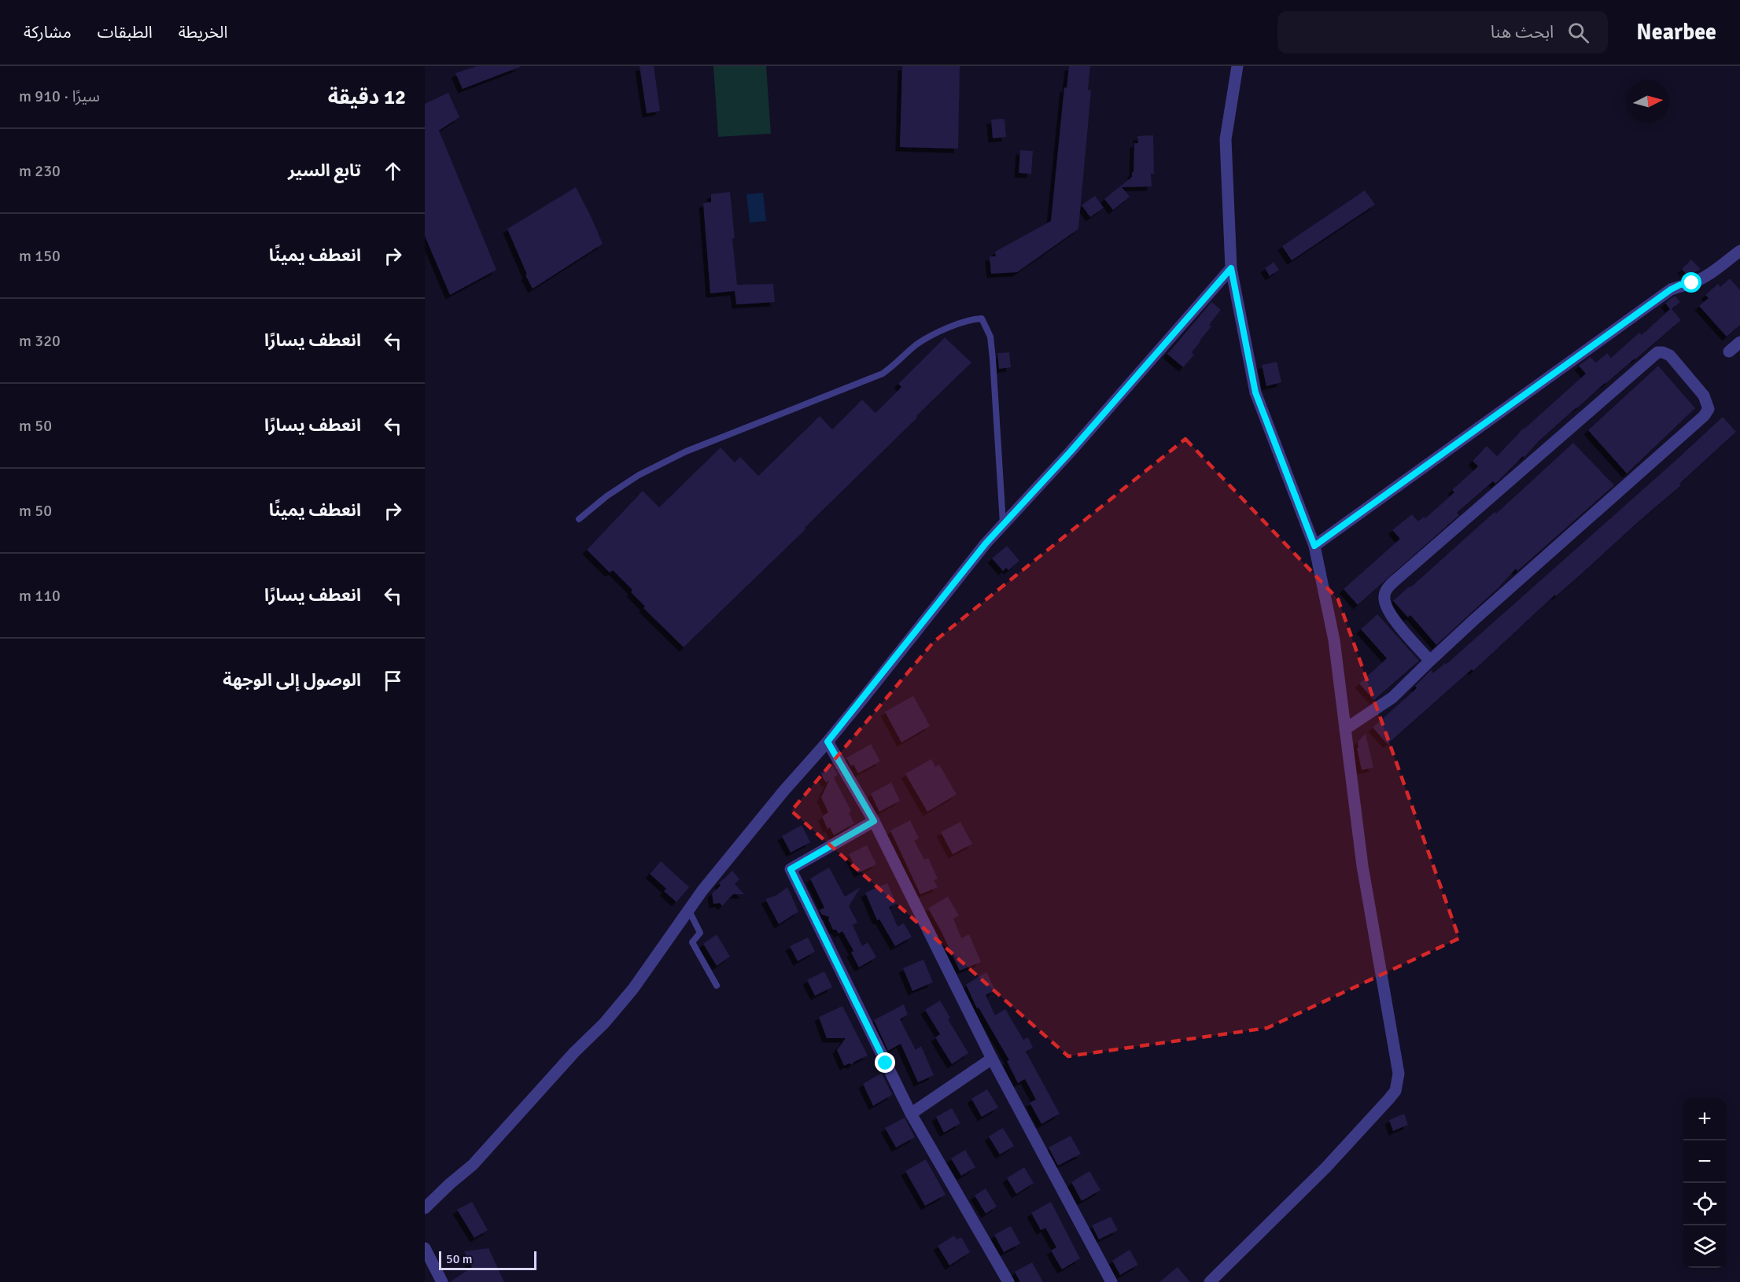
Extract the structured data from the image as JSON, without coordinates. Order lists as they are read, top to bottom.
{
  "scale_bar": "50 m",
  "north": "right",
  "page": {
    "header": "Nearbee",
    "search": "ابحث هنا",
    "nav": ["الخريطة", "الطبقات", "مشاركة"],
    "heading": ["12 دقيقة", "سيرًا · 910 m"],
    "list": [
      ["تابع السير", "230 m"],
      ["انعطف يمينًا", "150 m"],
      ["انعطف يسارًا", "320 m"],
      ["انعطف يسارًا", "50 m"],
      ["انعطف يمينًا", "50 m"],
      ["انعطف يسارًا", "110 m"],
      "الوصول إلى الوجهة"
    ],
    "map_buttons": ["+", "−"],
    "scale": "50 m"
  }
}
